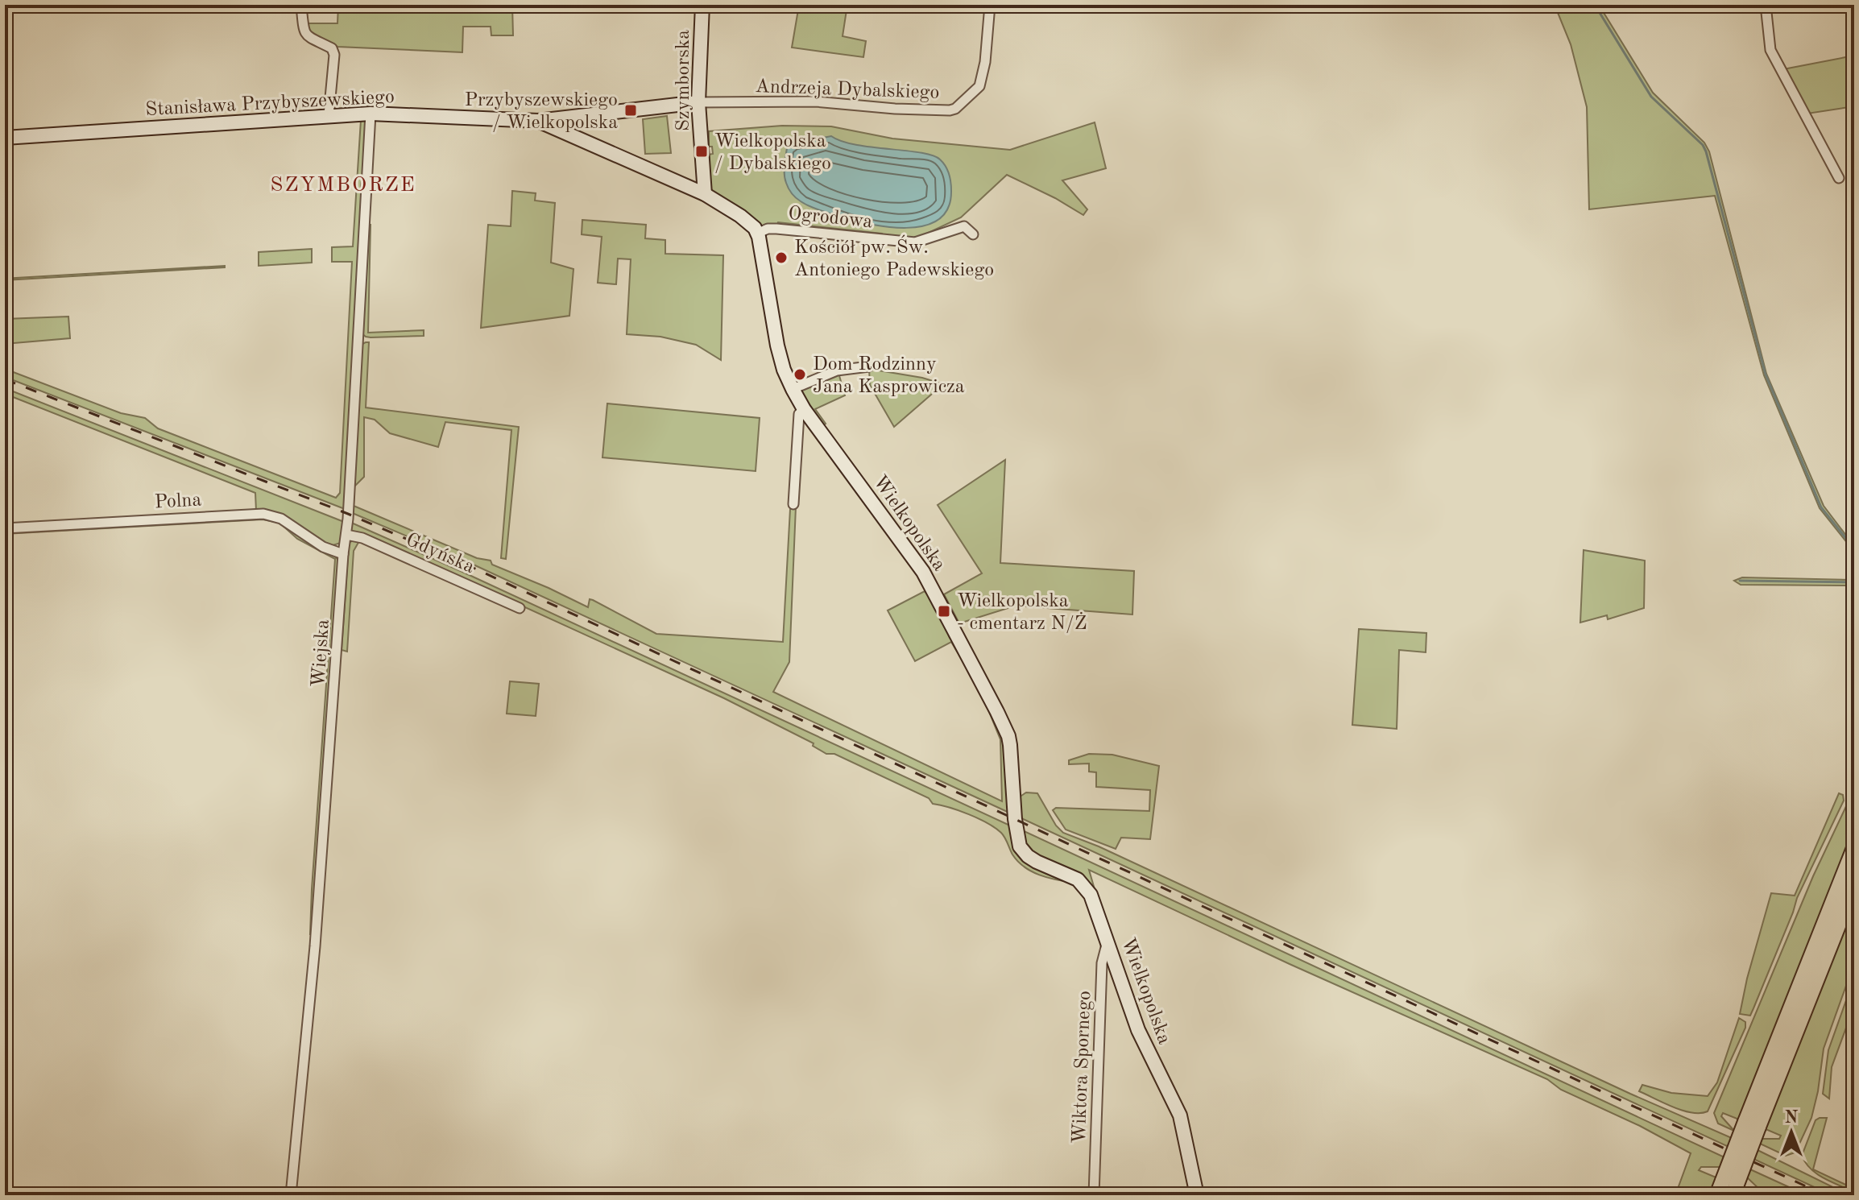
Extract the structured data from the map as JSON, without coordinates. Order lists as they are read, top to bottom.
{
  "streets": {
    "street": [
      "Szymborska",
      "Andrzeja Dybalskiego",
      "Stanisława Przybyszewskiego",
      "Ogrodowa",
      "Polna",
      "Wielkopolska",
      "Gdyńska",
      "Wiejska",
      "Wiktora Spornego"
    ]
  },
  "crossings": [
    ["Szymborska", "Andrzeja Dybalskiego"],
    ["Szymborska", "Stanisława Przybyszewskiego"],
    ["Andrzeja Dybalskiego", "Stanisława Przybyszewskiego"],
    ["Stanisława Przybyszewskiego", "Wiejska"],
    ["Ogrodowa", "Wielkopolska"],
    ["Polna", "Wiejska"],
    ["Wielkopolska", "Wiktora Spornego"],
    ["Gdyńska", "Wiejska"]
  ],
  "districts": ["SZYMBORZE"],
  "places": {
    "transit": ["Przybyszewskiego / Wielkopolska", "Wielkopolska / Dybalskiego", "Wielkopolska - cmentarz N/Ż"],
    "other": ["Kościół pw. Św. Antoniego Padewskiego", "Dom Rodzinny Jana Kasprowicza"]
  },
  "north": "top"
}
